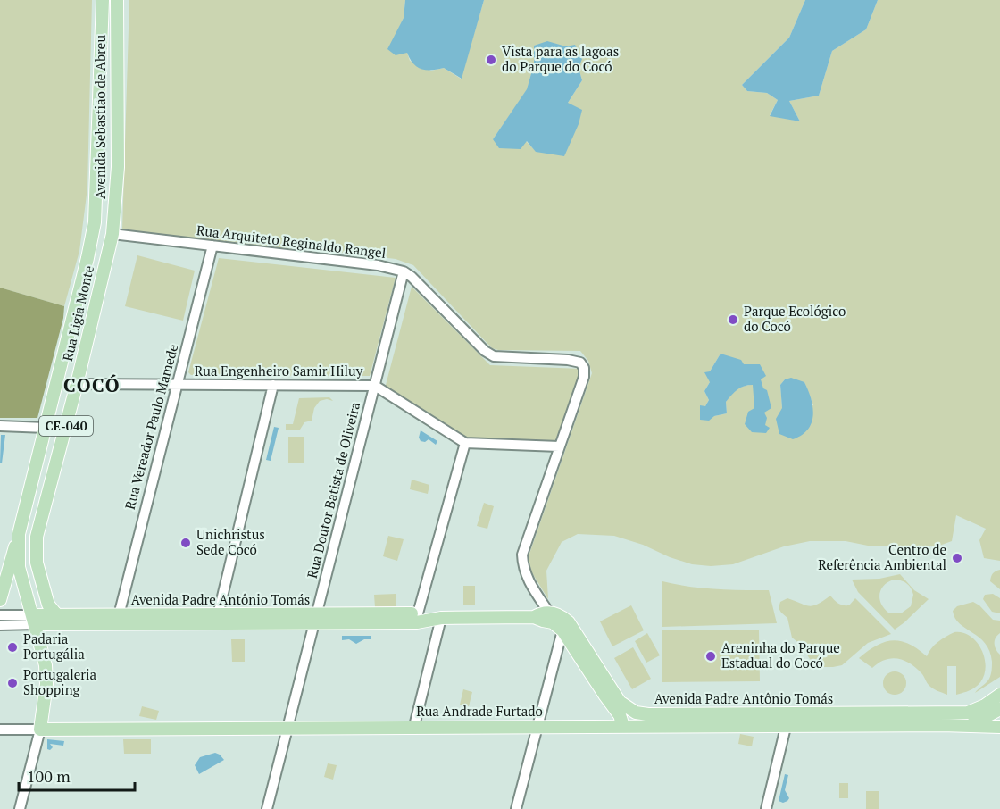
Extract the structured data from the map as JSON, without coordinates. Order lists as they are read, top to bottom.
{
  "streets": {
    "main road": [
      "Avenida Sebastião de Abreu",
      "Rua Ligia Monte",
      "CE-040",
      "Avenida Padre Antônio Tomás",
      "Rua Andrade Furtado"
    ],
    "street": [
      "Rua Arquiteto Reginaldo Rangel",
      "Rua Engenheiro Samir Hiluy",
      "Rua Vereador Paulo Mamede",
      "Rua Doutor Batista de Oliveira"
    ]
  },
  "crossings": [
    ["Avenida Sebastião de Abreu", "Rua Arquiteto Reginaldo Rangel"],
    ["Avenida Sebastião de Abreu", "Rua Ligia Monte"],
    ["Rua Arquiteto Reginaldo Rangel", "Rua Ligia Monte"],
    ["Rua Arquiteto Reginaldo Rangel", "Rua Vereador Paulo Mamede"],
    ["Rua Arquiteto Reginaldo Rangel", "Rua Doutor Batista de Oliveira"],
    ["Rua Arquiteto Reginaldo Rangel", "Avenida Padre Antônio Tomás"],
    ["Rua Ligia Monte", "Rua Engenheiro Samir Hiluy"],
    ["Rua Ligia Monte", "Avenida Padre Antônio Tomás"],
    ["Rua Ligia Monte", "Rua Andrade Furtado"],
    ["Rua Engenheiro Samir Hiluy", "Rua Vereador Paulo Mamede"],
    ["Rua Engenheiro Samir Hiluy", "Rua Doutor Batista de Oliveira"],
    ["Rua Vereador Paulo Mamede", "Avenida Padre Antônio Tomás"],
    ["Rua Doutor Batista de Oliveira", "Avenida Padre Antônio Tomás"],
    ["Rua Doutor Batista de Oliveira", "Rua Andrade Furtado"],
    ["Avenida Padre Antônio Tomás", "Rua Andrade Furtado"]
  ],
  "districts": ["COCÓ"],
  "places": [
    "Vista para as lagoas do Parque do Cocó",
    "Parque Ecológico do Cocó",
    "Unichristus Sede Cocó",
    "Centro de Referência Ambiental",
    "Padaria Portugália",
    "Areninha do Parque Estadual do Cocó",
    "Portugaleria Shopping"
  ],
  "scale_bar": "100 m"
}
